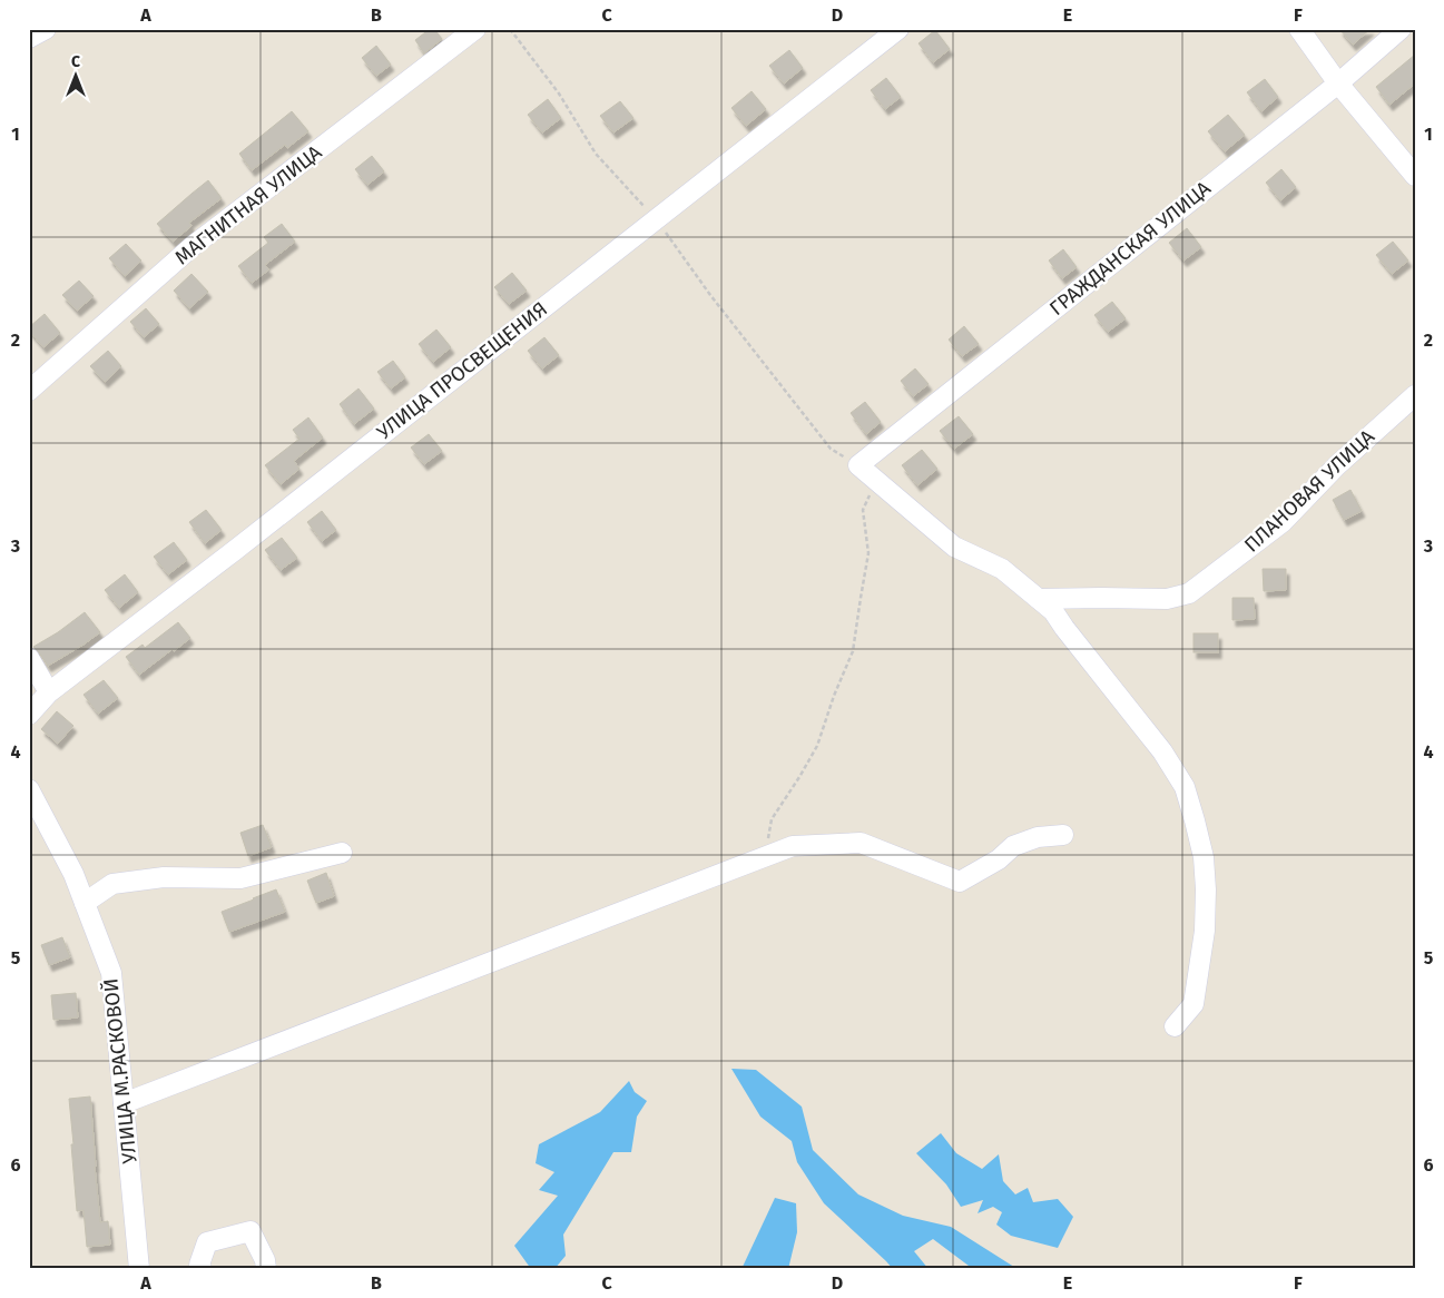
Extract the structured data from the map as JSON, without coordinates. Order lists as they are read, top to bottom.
{
  "streets": {
    "street": [
      "МАГНИТНАЯ УЛИЦА",
      "ГРАЖДАНСКАЯ УЛИЦА",
      "УЛИЦА ПРОСВЕЩЕНИЯ",
      "ПЛАНОВАЯ УЛИЦА",
      "УЛИЦА М.РАСКОВОЙ"
    ]
  },
  "north": "top",
  "grid": {
    "columns": [
      "A",
      "B",
      "C",
      "D",
      "E",
      "F"
    ],
    "rows": [
      "1",
      "2",
      "3",
      "4",
      "5",
      "6"
    ]
  }
}
